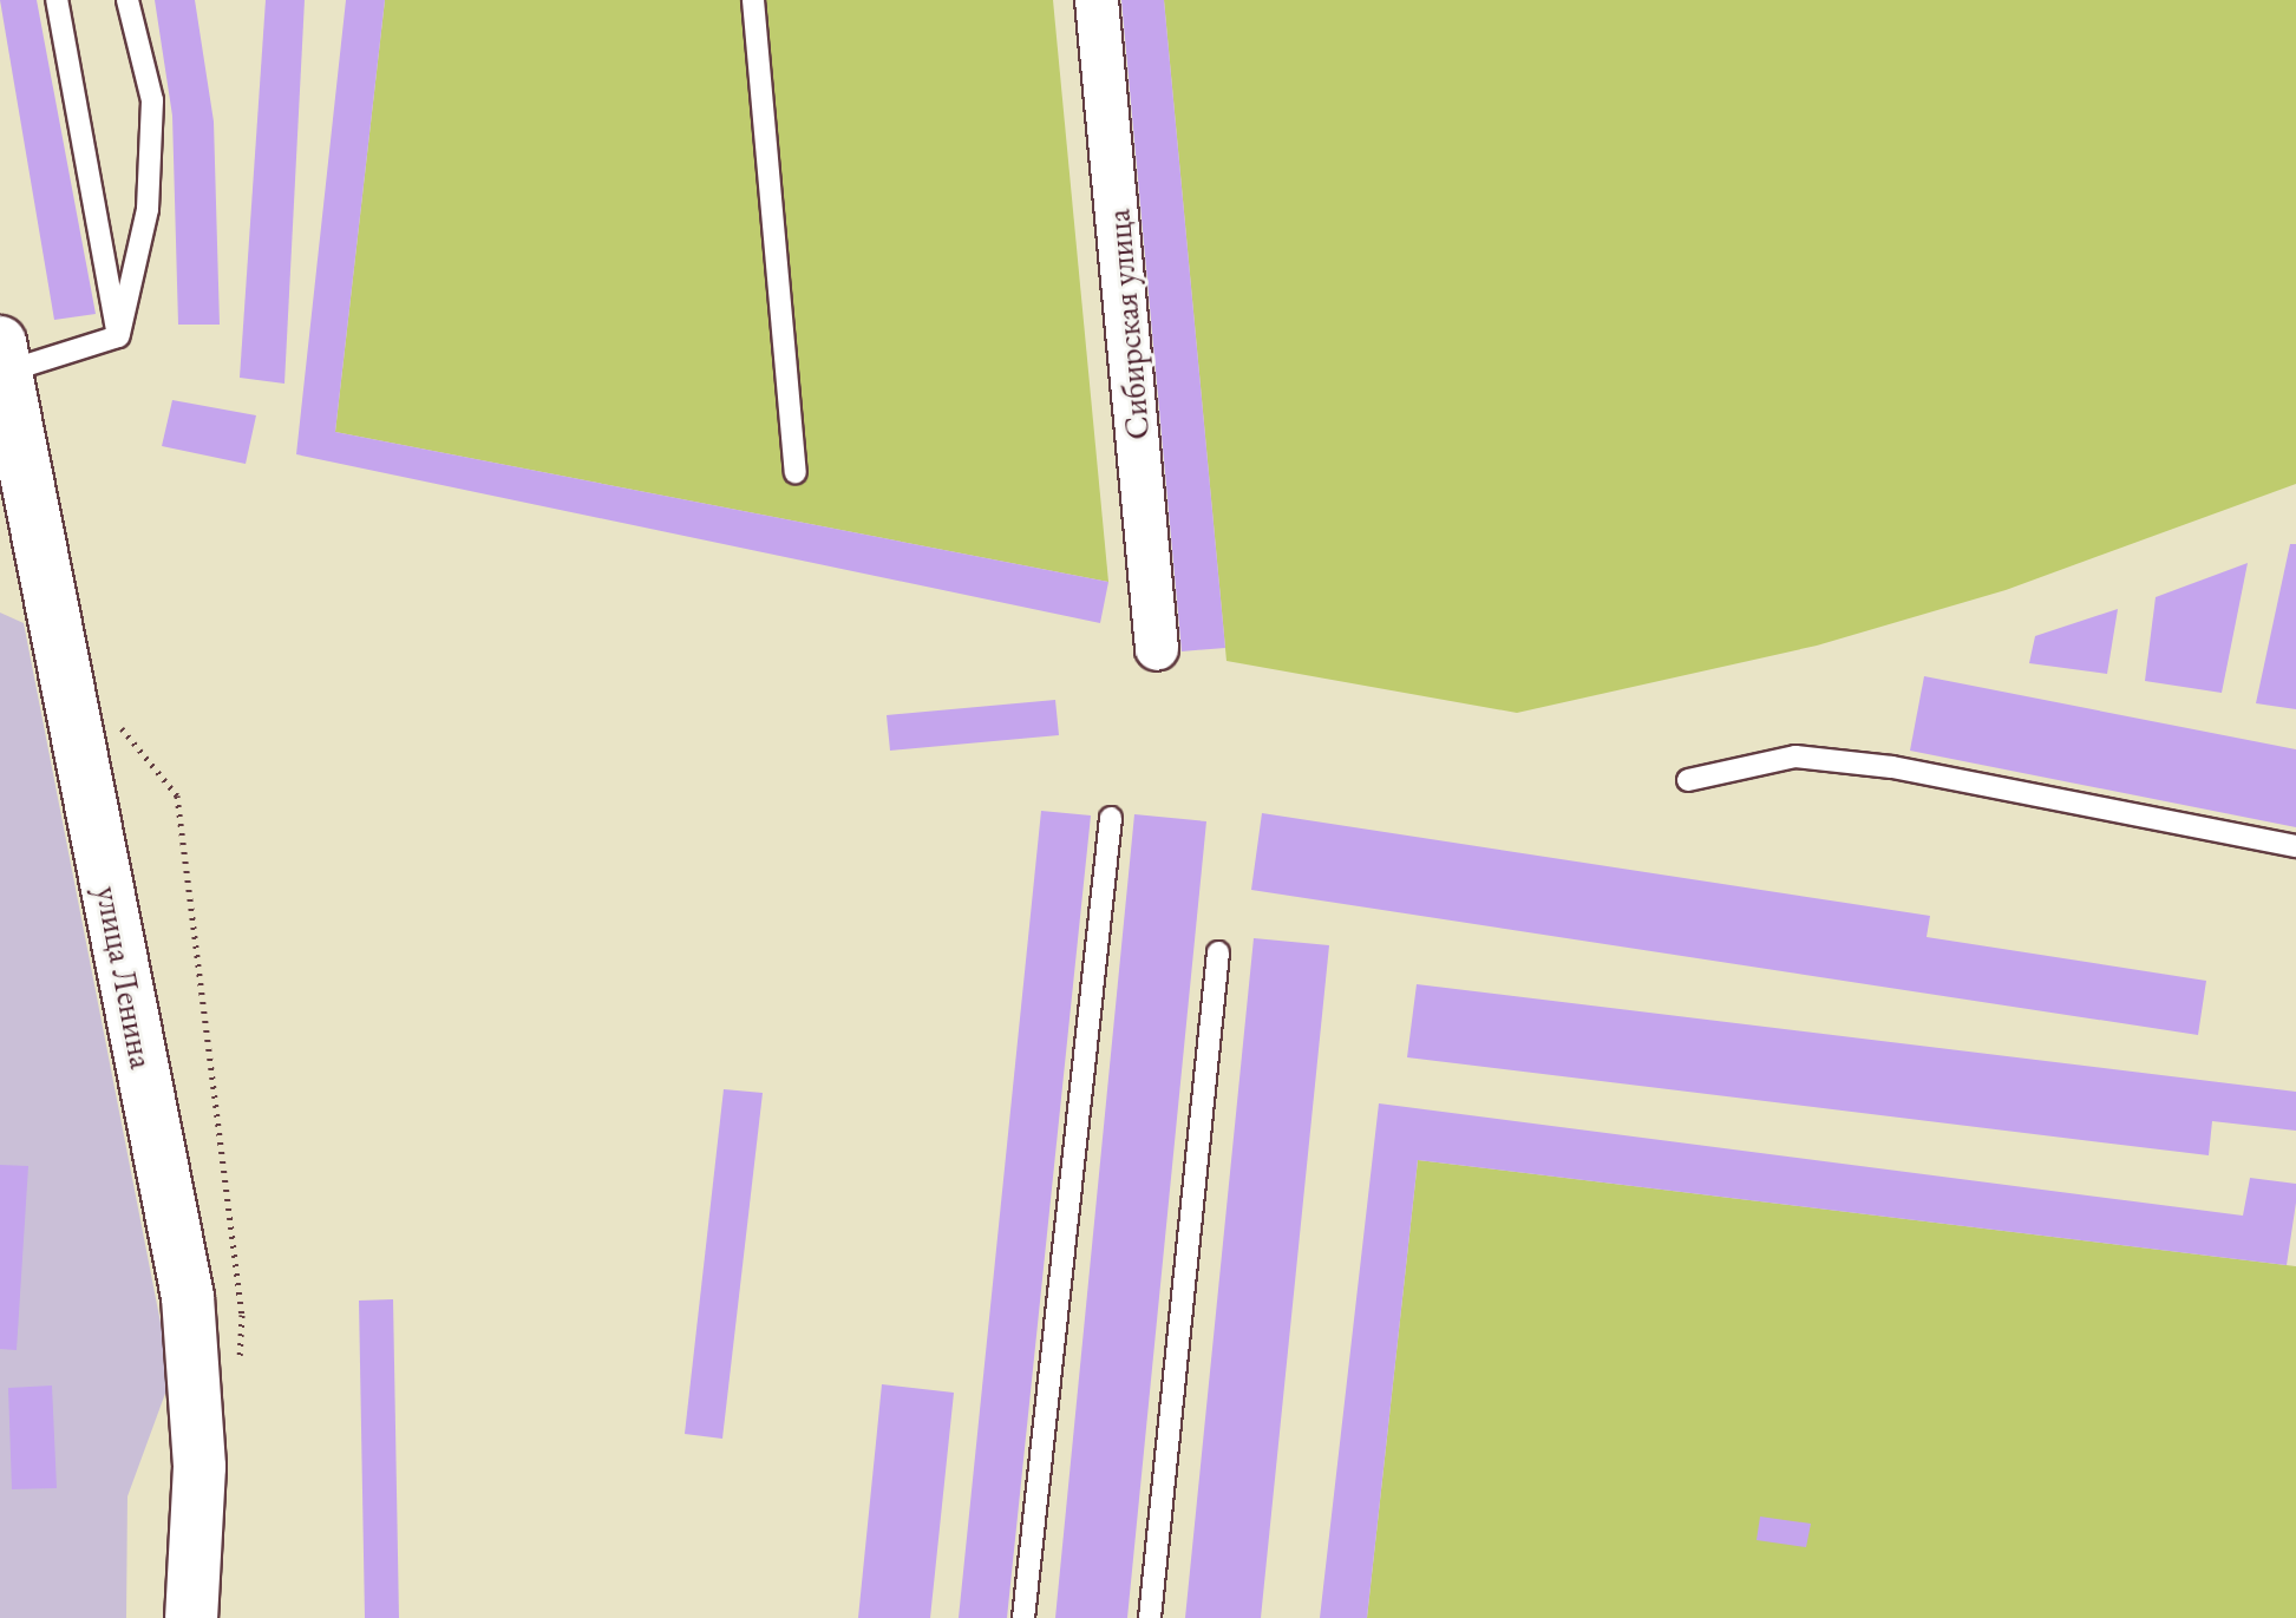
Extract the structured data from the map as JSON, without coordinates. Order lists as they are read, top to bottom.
{
  "streets": {
    "main road": ["улица Ленина"],
    "street": ["Сибирская улица"]
  }
}
